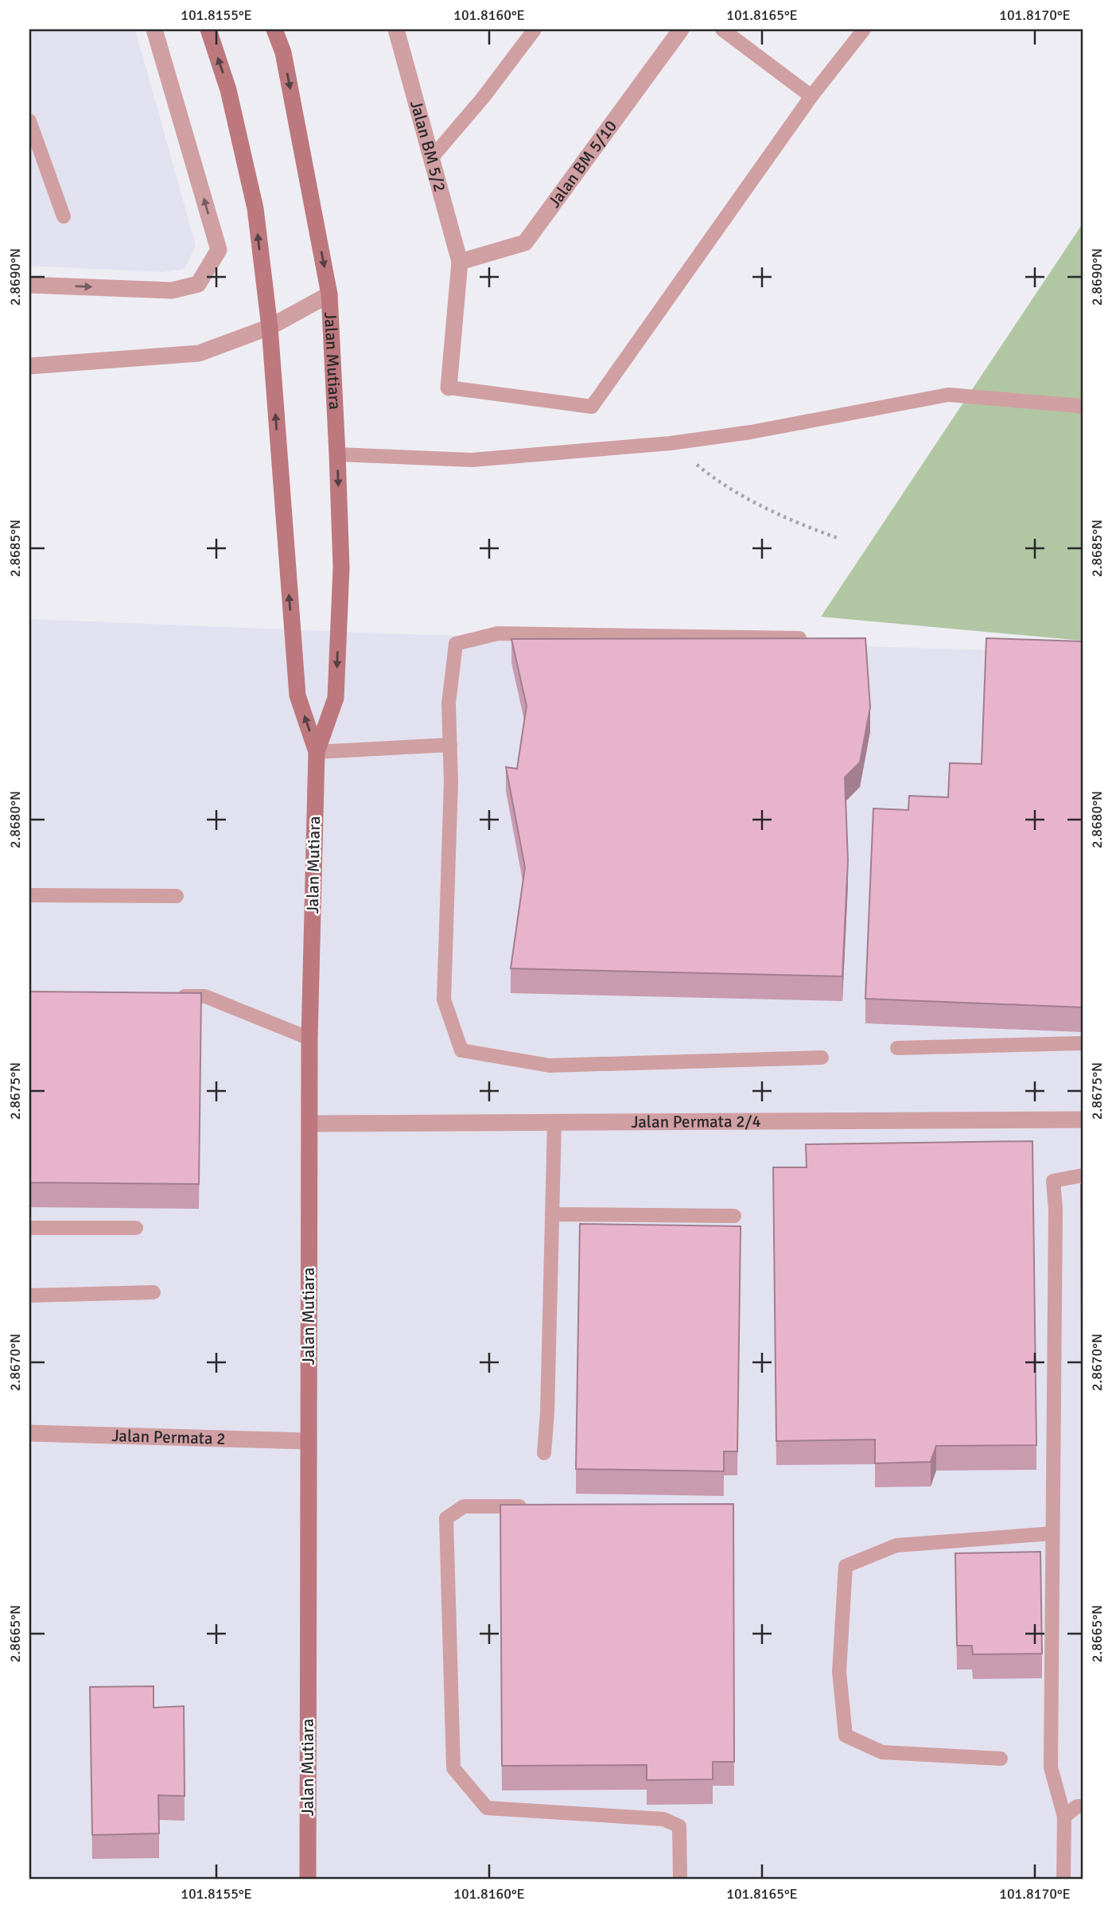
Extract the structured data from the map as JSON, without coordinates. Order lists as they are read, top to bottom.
{
  "streets": {
    "main road": ["Jalan Mutiara"],
    "street": [
      "Jalan BM 5/2",
      "Jalan BM 5/10",
      "Jalan Permata 2/4",
      "Jalan Permata 2"
    ]
  },
  "crossings": [
    ["Jalan BM 5/2", "Jalan BM 5/10"],
    ["Jalan Mutiara", "Jalan Permata 2/4"],
    ["Jalan Mutiara", "Jalan Permata 2"]
  ],
  "coordinates": [
    "101.8155°E",
    "101.8160°E",
    "101.8165°E",
    "101.8170°E",
    "2.8690°N",
    "2.8685°N",
    "2.8680°N",
    "2.8675°N",
    "2.8670°N",
    "2.8665°N"
  ]
}
